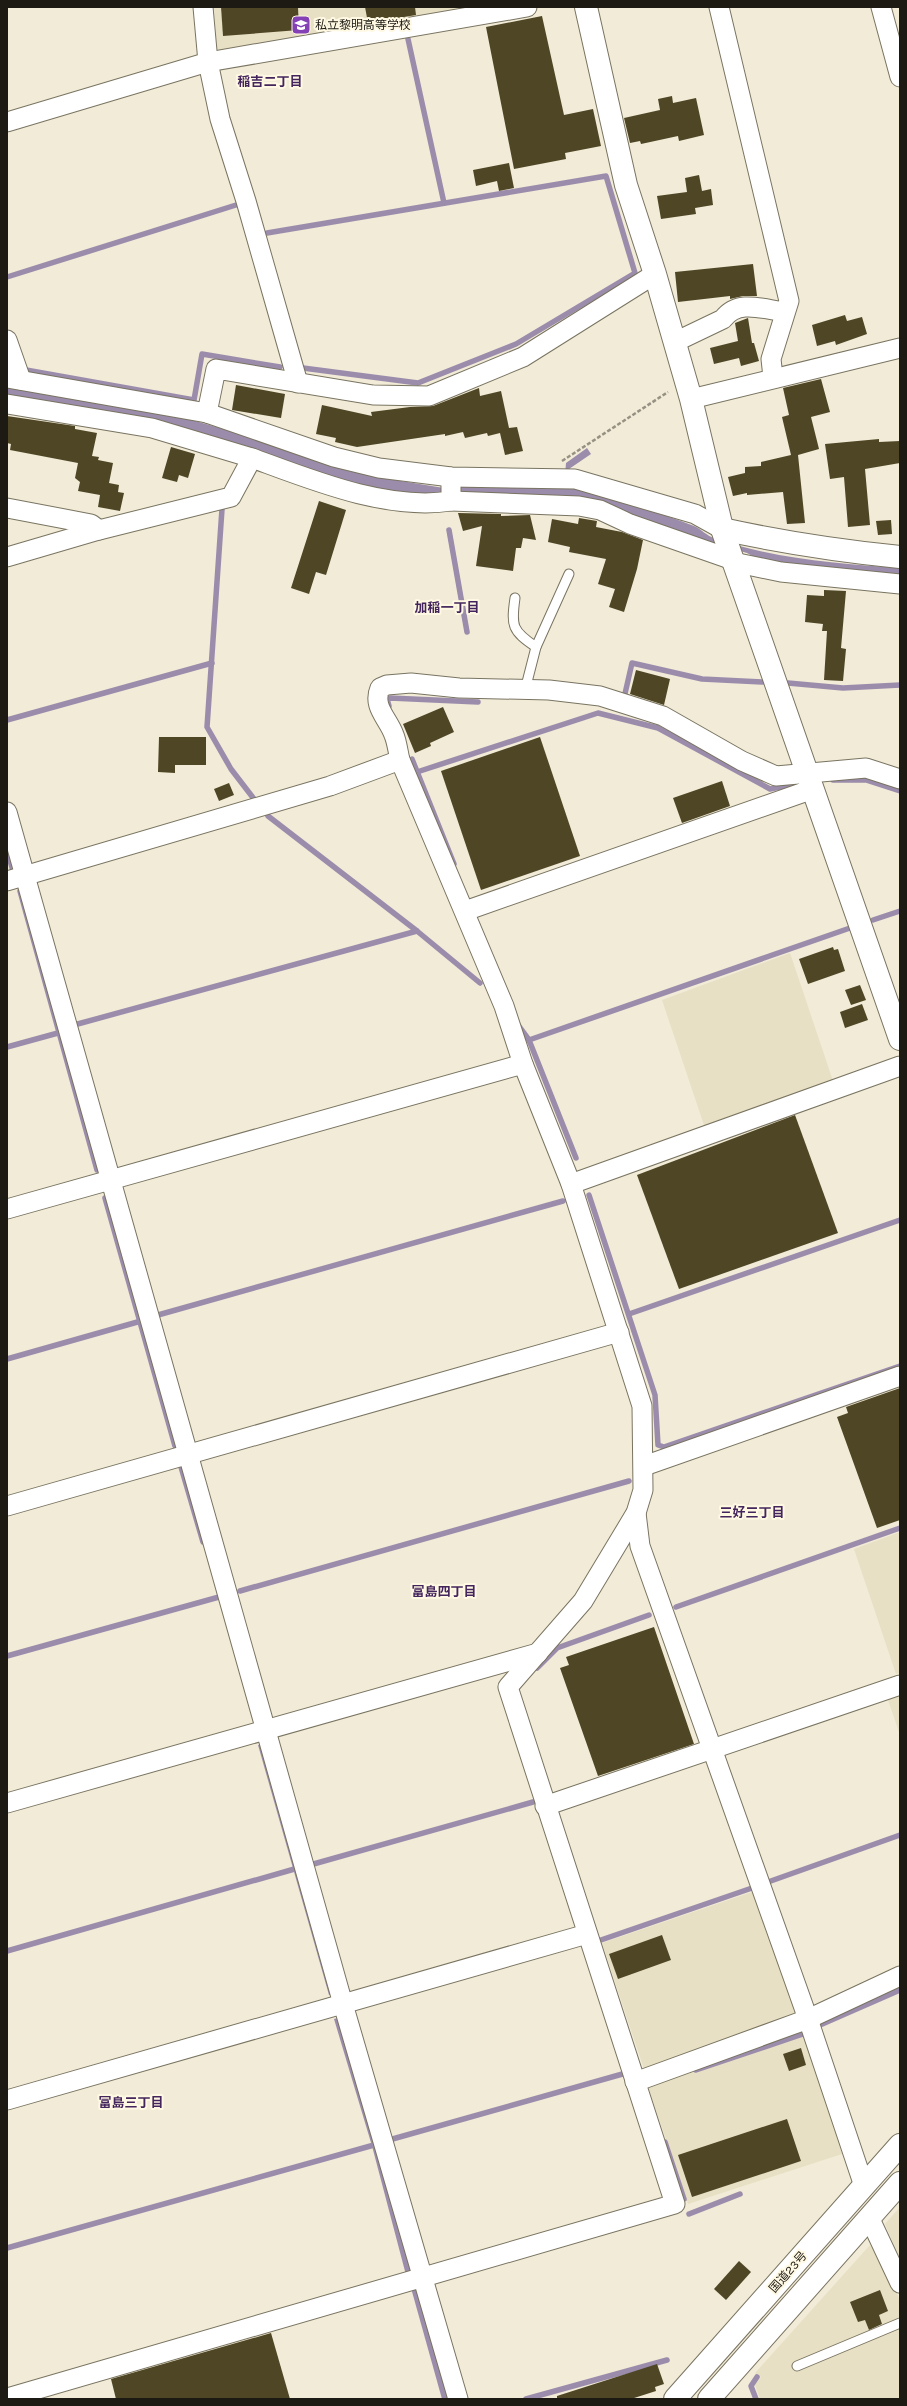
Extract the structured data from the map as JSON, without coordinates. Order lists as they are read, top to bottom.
{
  "streets": {
    "main road": ["国道23号"]
  },
  "districts": [
    "稲吉二丁目",
    "加稲一丁目",
    "三好三丁目",
    "富島四丁目",
    "富島三丁目"
  ],
  "places": {
    "school or university": ["私立黎明高等学校"]
  }
}
